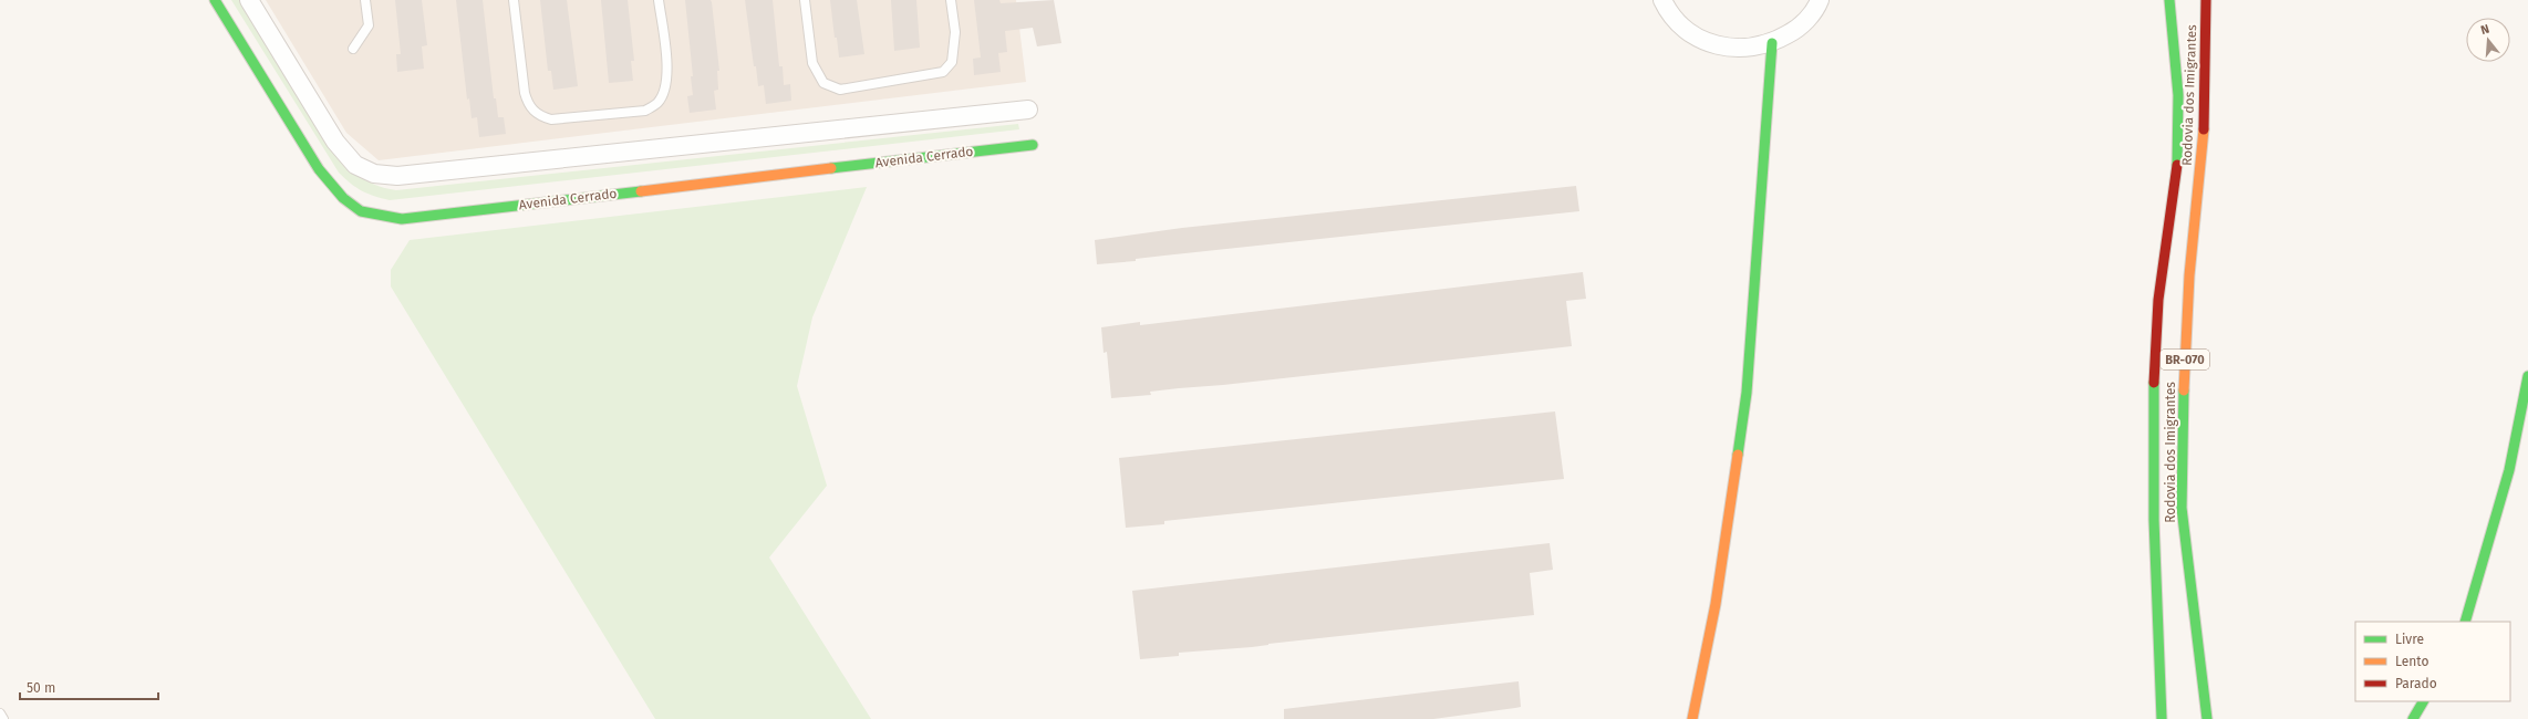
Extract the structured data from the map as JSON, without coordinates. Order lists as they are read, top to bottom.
{
  "streets": {
    "main road": ["Rodovia dos Imigrantes", "Avenida Cerrado", "BR-070"]
  },
  "legend": ["Livre", "Lento", "Parado"],
  "scale_bar": "50 m",
  "north": "top"
}
